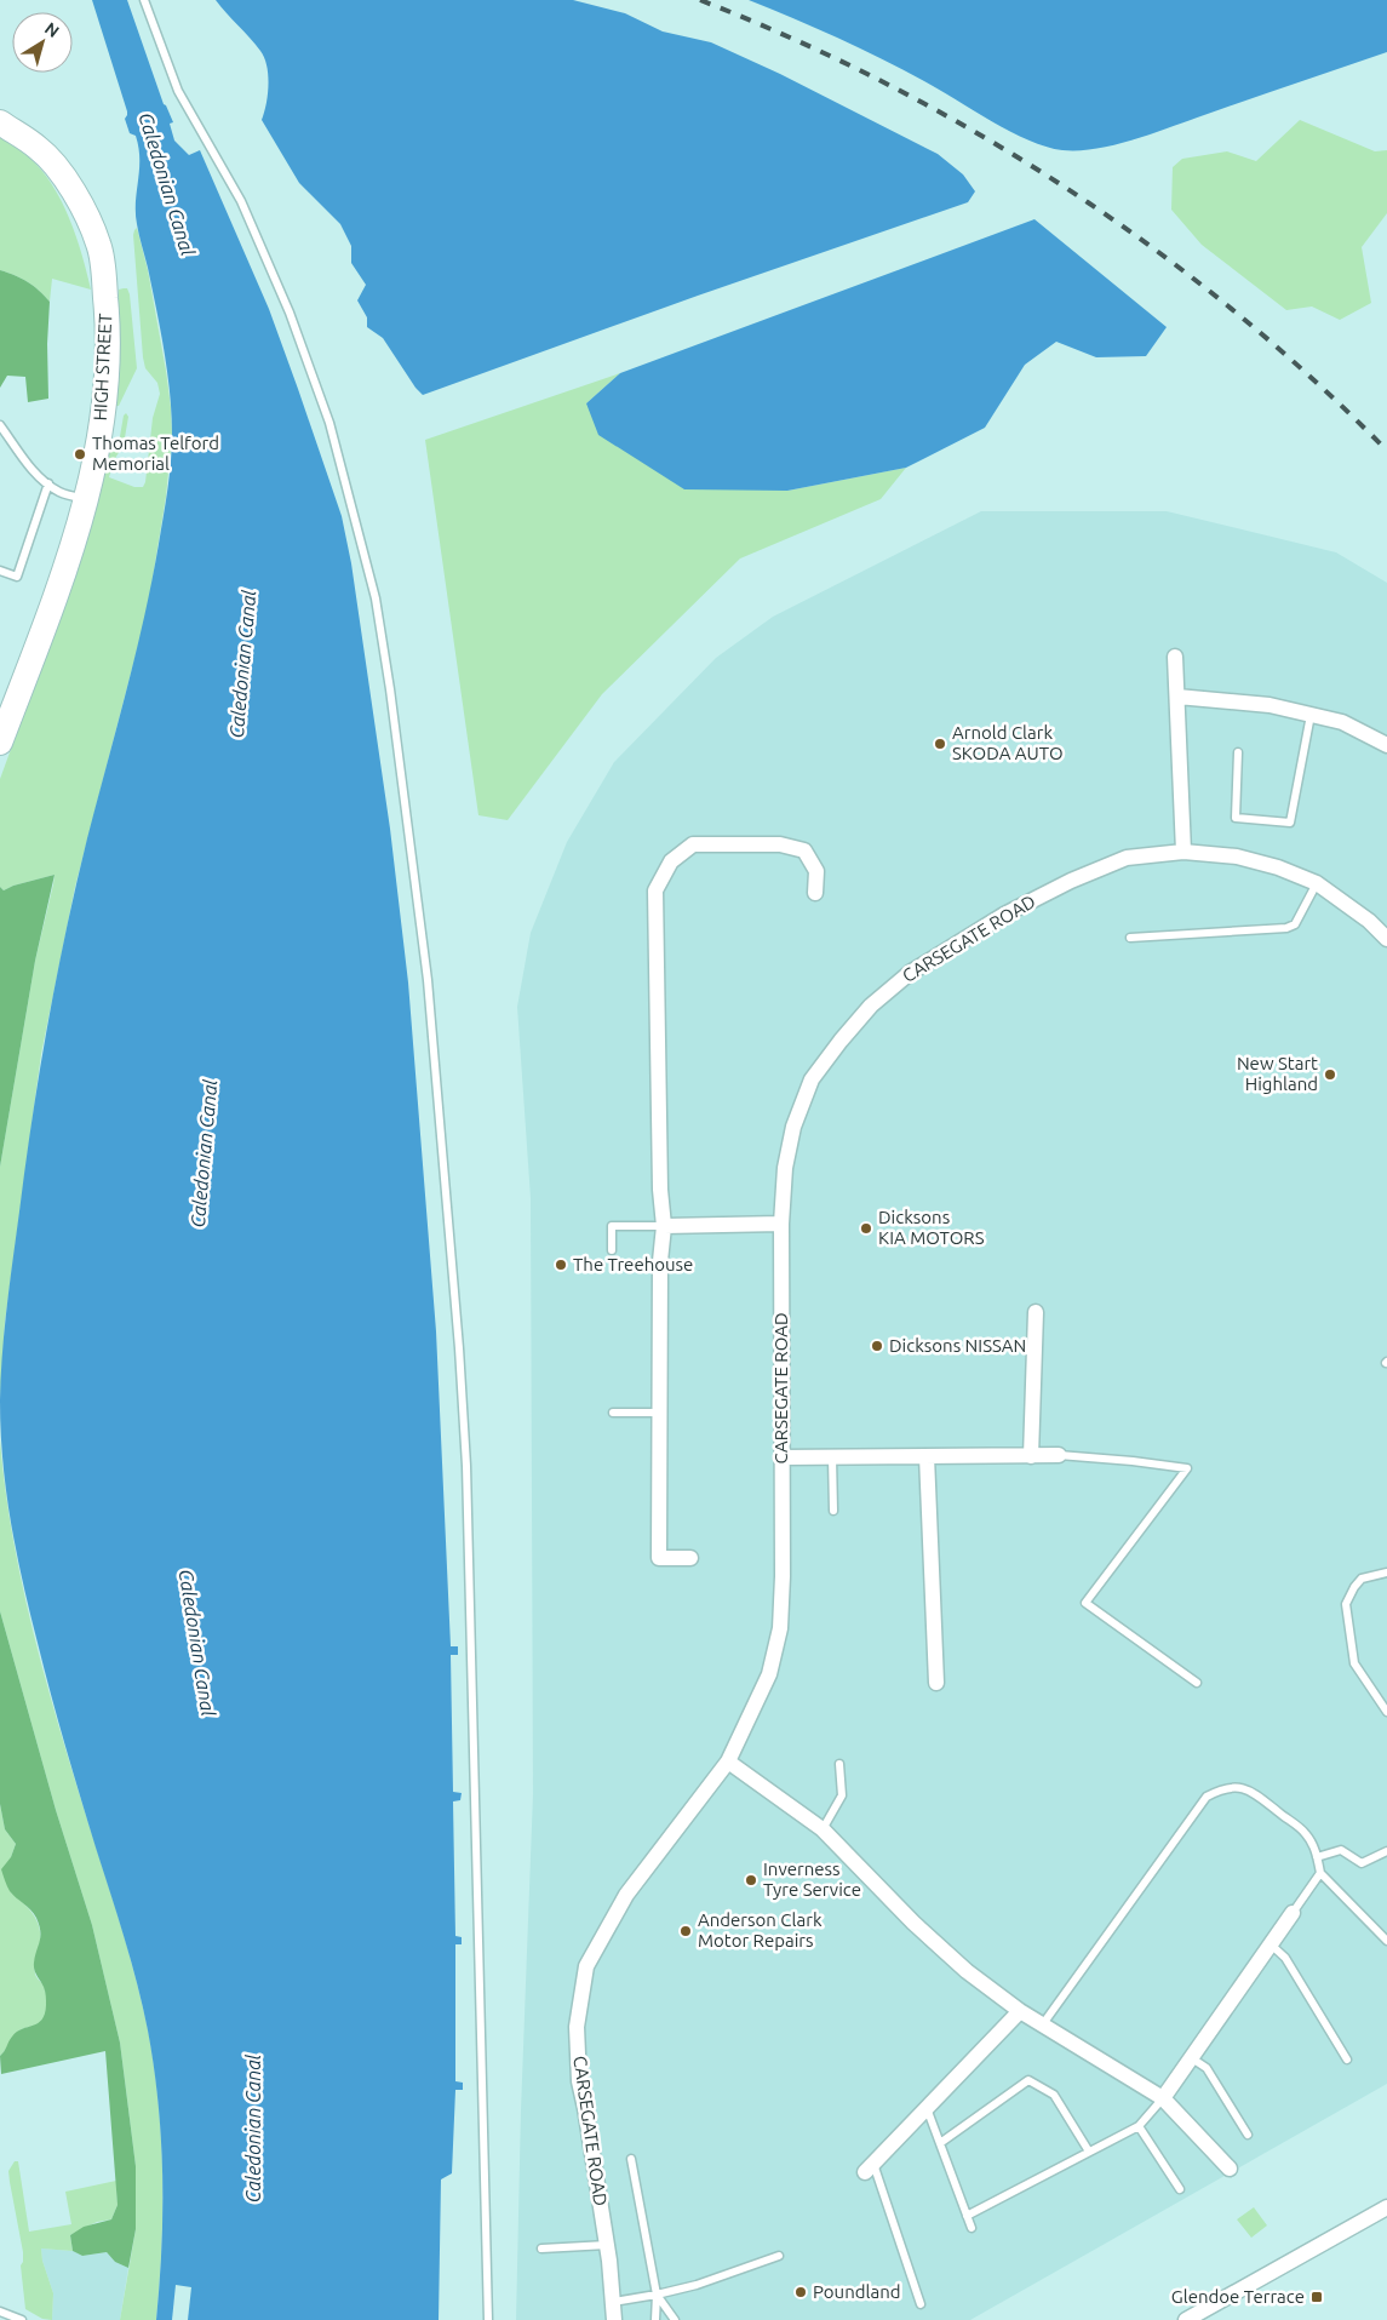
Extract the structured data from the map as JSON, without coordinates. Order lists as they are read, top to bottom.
{
  "streets": {
    "main road": ["HIGH STREET"],
    "street": ["CARSEGATE ROAD"]
  },
  "water": ["Caledonian Canal"],
  "places": {
    "other": [
      "Thomas Telford Memorial",
      "Arnold Clark SKODA AUTO",
      "New Start Highland",
      "Dicksons KIA MOTORS",
      "The Treehouse",
      "Dicksons NISSAN",
      "Inverness Tyre Service",
      "Anderson Clark Motor Repairs",
      "Poundland"
    ],
    "transit": ["Glendoe Terrace"]
  },
  "north": "top right"
}
